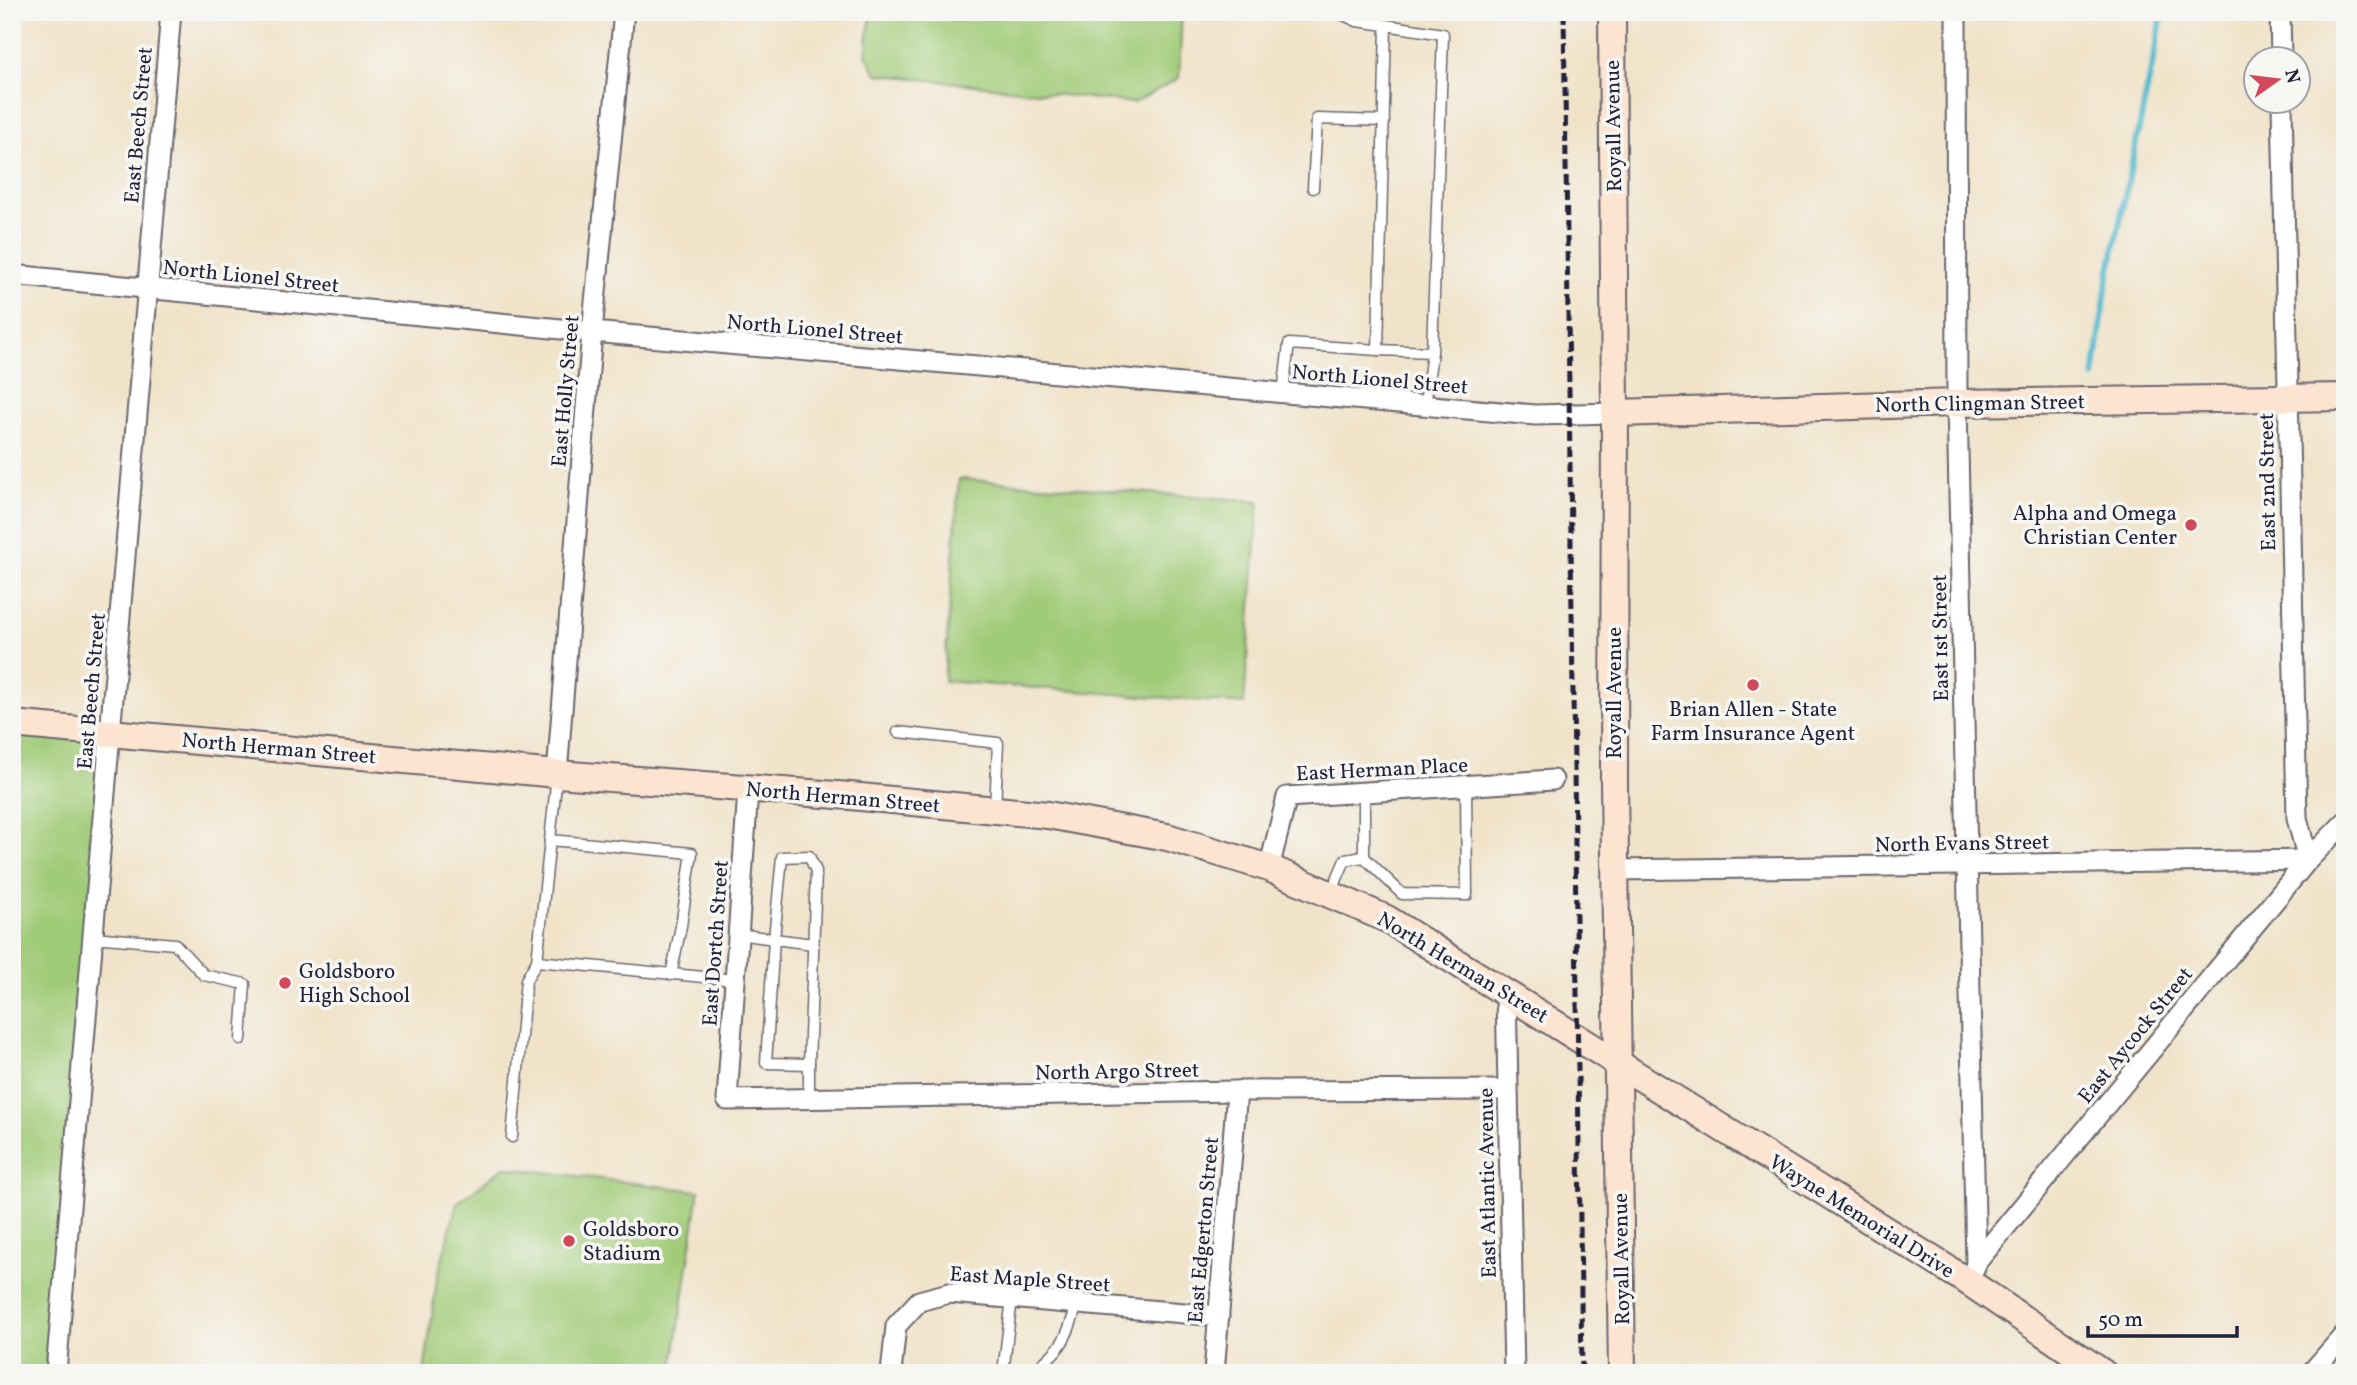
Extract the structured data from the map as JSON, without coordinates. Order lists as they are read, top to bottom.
{
  "streets": {
    "main road": [
      "Royall Avenue",
      "North Clingman Street",
      "North Herman Street",
      "Wayne Memorial Drive"
    ],
    "street": [
      "East Beech Street",
      "North Lionel Street",
      "East Holly Street",
      "East 2nd Street",
      "East 1st Street",
      "East Herman Place",
      "North Evans Street",
      "East Dortch Street",
      "East Aycock Street",
      "North Argo Street",
      "East Atlantic Avenue",
      "East Edgerton Street",
      "East Maple Street"
    ]
  },
  "crossings": [
    ["East Beech Street", "North Lionel Street"],
    ["East Beech Street", "North Herman Street"],
    ["Royall Avenue", "North Lionel Street"],
    ["Royall Avenue", "North Clingman Street"],
    ["Royall Avenue", "North Herman Street"],
    ["Royall Avenue", "North Evans Street"],
    ["Royall Avenue", "Wayne Memorial Drive"],
    ["North Lionel Street", "East Holly Street"],
    ["North Lionel Street", "North Clingman Street"],
    ["East Holly Street", "North Herman Street"],
    ["North Clingman Street", "East 2nd Street"],
    ["North Clingman Street", "East 1st Street"],
    ["East 2nd Street", "North Evans Street"],
    ["East 2nd Street", "East Aycock Street"],
    ["East 1st Street", "North Evans Street"],
    ["East 1st Street", "East Aycock Street"],
    ["East 1st Street", "Wayne Memorial Drive"],
    ["North Herman Street", "East Herman Place"],
    ["North Herman Street", "East Dortch Street"],
    ["North Herman Street", "East Atlantic Avenue"],
    ["North Herman Street", "Wayne Memorial Drive"],
    ["North Evans Street", "East Aycock Street"],
    ["East Dortch Street", "North Argo Street"],
    ["East Aycock Street", "Wayne Memorial Drive"],
    ["North Argo Street", "East Atlantic Avenue"],
    ["North Argo Street", "East Edgerton Street"],
    ["East Edgerton Street", "East Maple Street"]
  ],
  "places": [
    "Alpha and Omega Christian Center",
    "Brian Allen - State Farm Insurance Agent",
    "Goldsboro High School",
    "Goldsboro Stadium"
  ],
  "scale_bar": "50 m",
  "north": "right"
}
